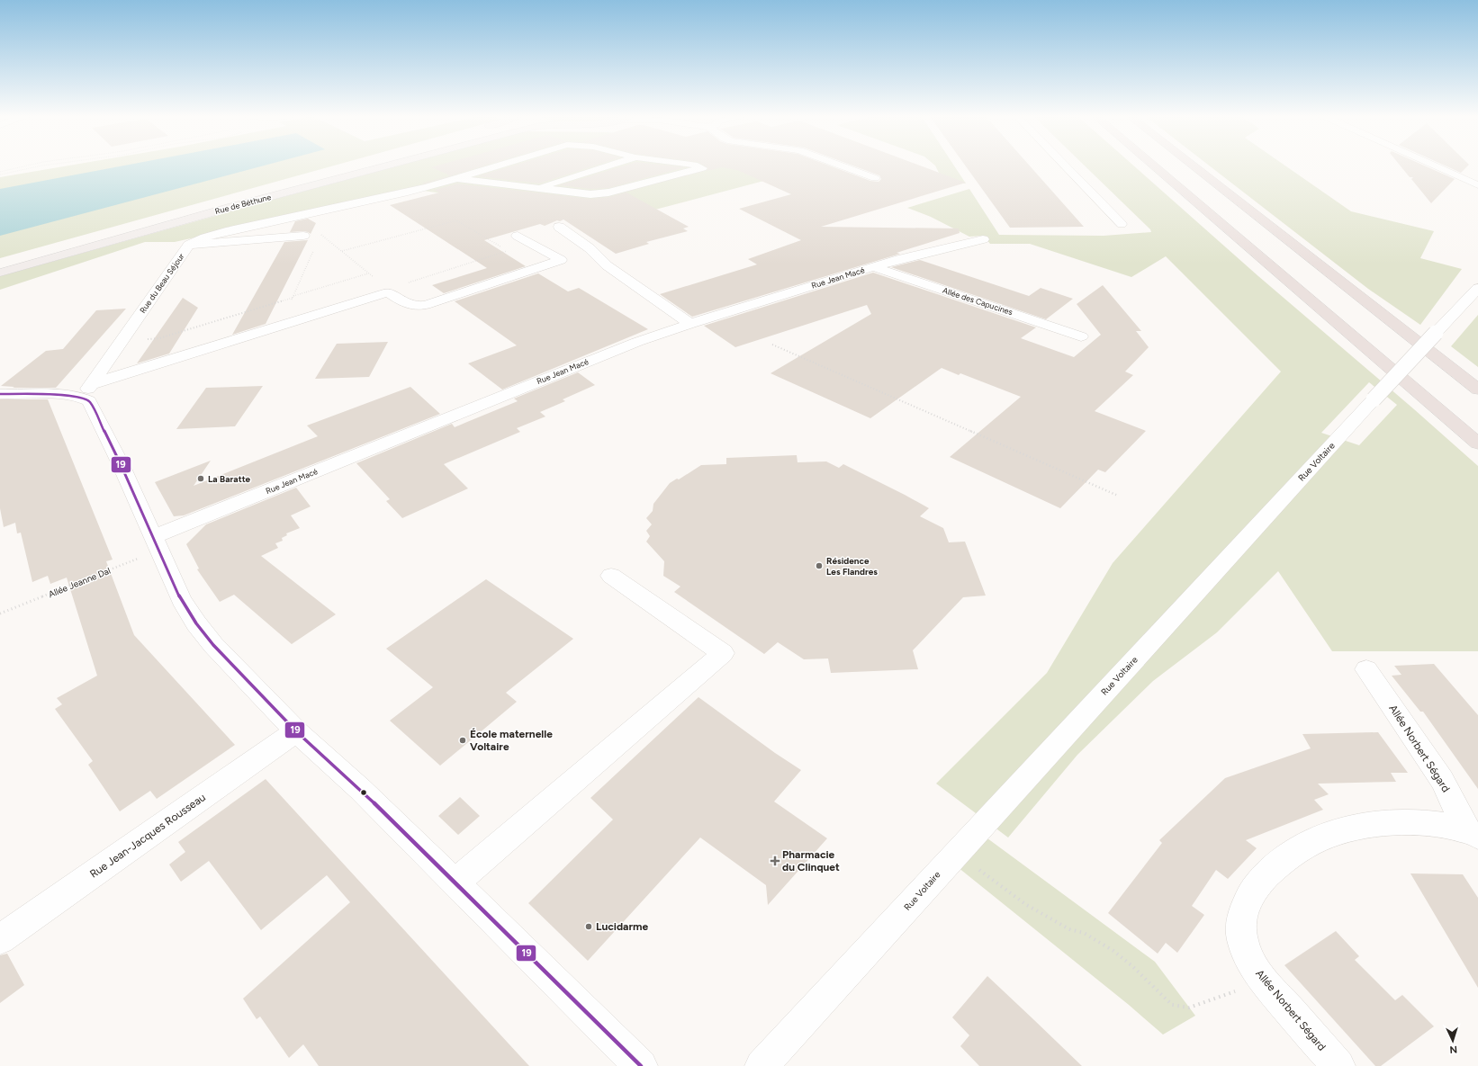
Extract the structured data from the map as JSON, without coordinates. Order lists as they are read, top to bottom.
{
  "streets": {
    "main road": ["Rue de Béthune"],
    "street": [
      "Rue Jean Macé",
      "Rue du Beau Séjour",
      "Allée des Capucines",
      "Rue Voltaire",
      "Allée Norbert Ségard",
      "Rue Jean-Jacques Rousseau"
    ],
    "path": ["Allée Jeanne Dal"]
  },
  "crossings": [
    ["Rue Jean Macé", "Allée des Capucines"],
    ["Rue Jean Macé", "Allée Jeanne Dal"]
  ],
  "places": {
    "other": [
      "La Baratte",
      "Résidence Les Flandres",
      "École maternelle Voltaire",
      "Lucidarme"
    ],
    "health": ["Pharmacie du Clinquet"]
  },
  "lines": ["transit line 19"],
  "north": "bottom"
}
